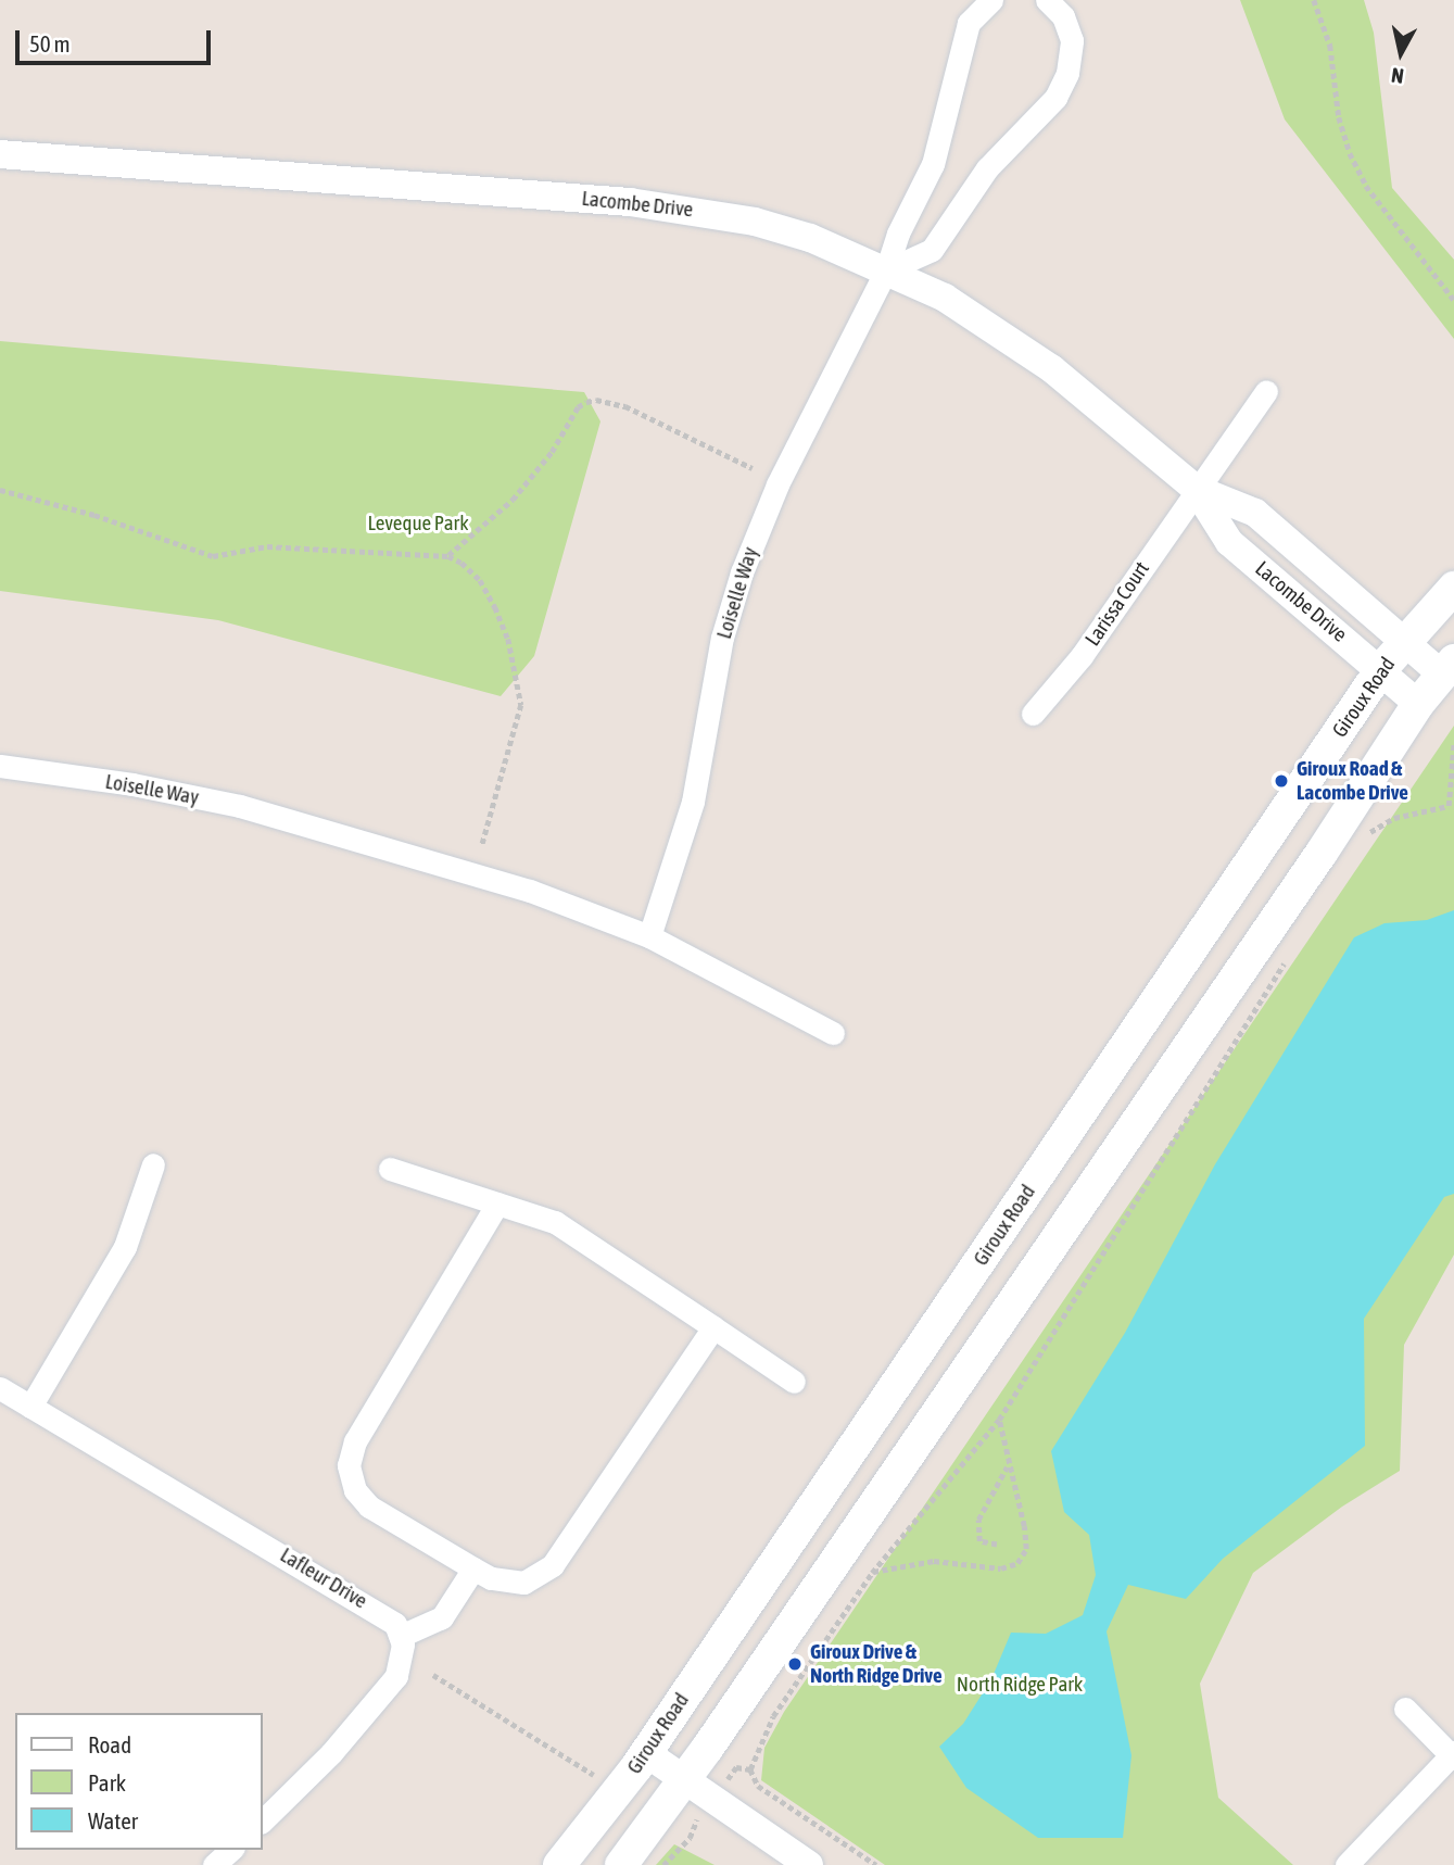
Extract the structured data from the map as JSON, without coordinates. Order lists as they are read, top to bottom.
{
  "streets": {
    "main road": ["Giroux Road"],
    "street": [
      "Lacombe Drive",
      "Loiselle Way",
      "Larissa Court",
      "Lafleur Drive"
    ]
  },
  "crossings": [
    ["Lacombe Drive", "Loiselle Way"],
    ["Lacombe Drive", "Larissa Court"],
    ["Lacombe Drive", "Giroux Road"]
  ],
  "parks": ["Leveque Park", "North Ridge Park"],
  "places": ["Giroux Road & Lacombe Drive", "Giroux Drive & North Ridge Drive"],
  "legend": ["Road", "Park", "Water"],
  "scale_bar": "50 m",
  "north": "bottom"
}
